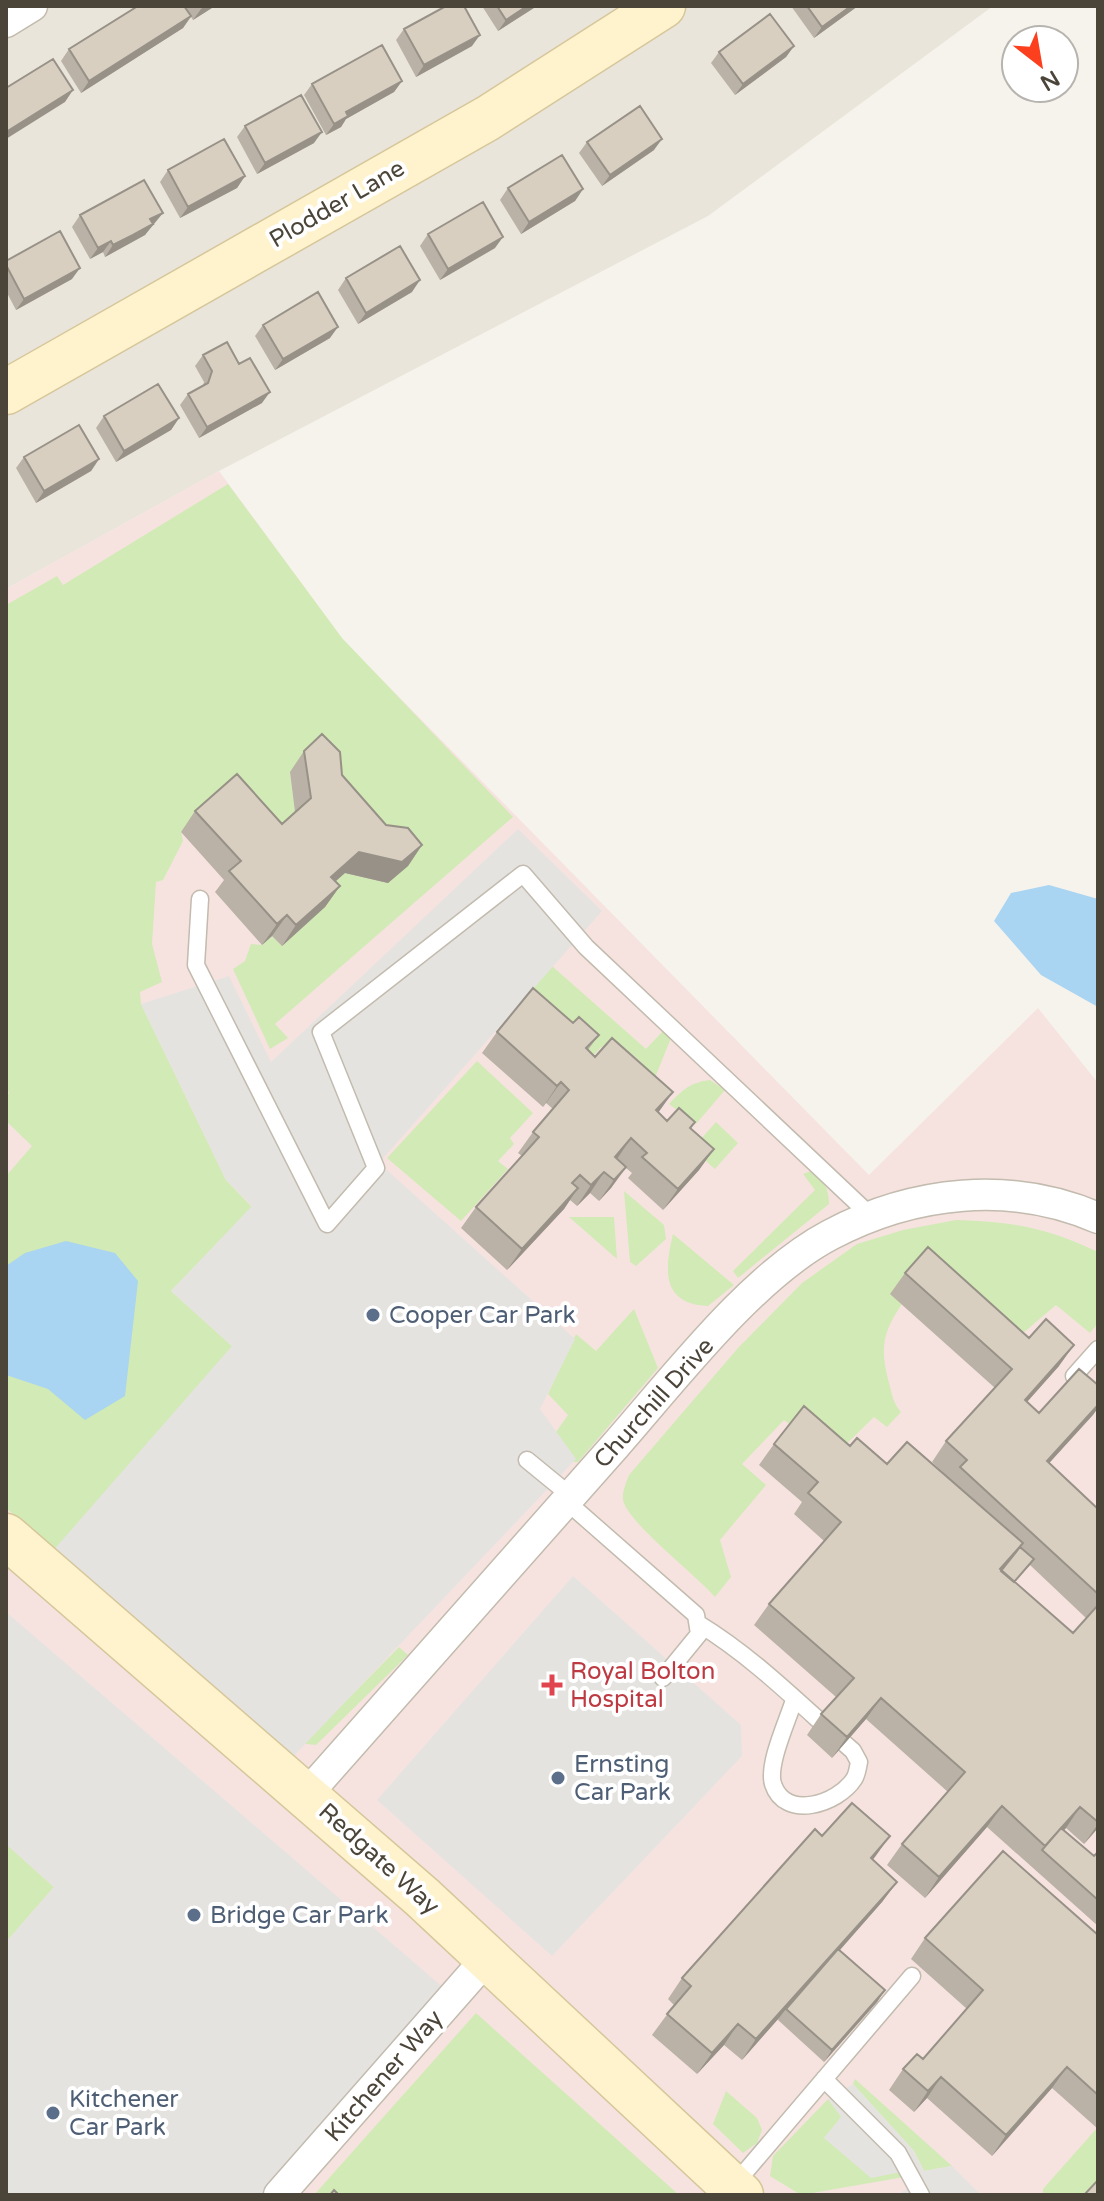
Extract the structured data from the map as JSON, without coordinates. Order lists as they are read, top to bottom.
{
  "streets": {
    "street": [
      "Plodder Lane",
      "Churchill Drive",
      "Redgate Way",
      "Kitchener Way"
    ]
  },
  "crossings": [
    ["Churchill Drive", "Redgate Way"],
    ["Redgate Way", "Kitchener Way"]
  ],
  "places": {
    "other": [
      "Cooper Car Park",
      "Ernsting Car Park",
      "Bridge Car Park",
      "Kitchener Car Park"
    ],
    "health": ["Royal Bolton Hospital"]
  },
  "north": "bottom right"
}
